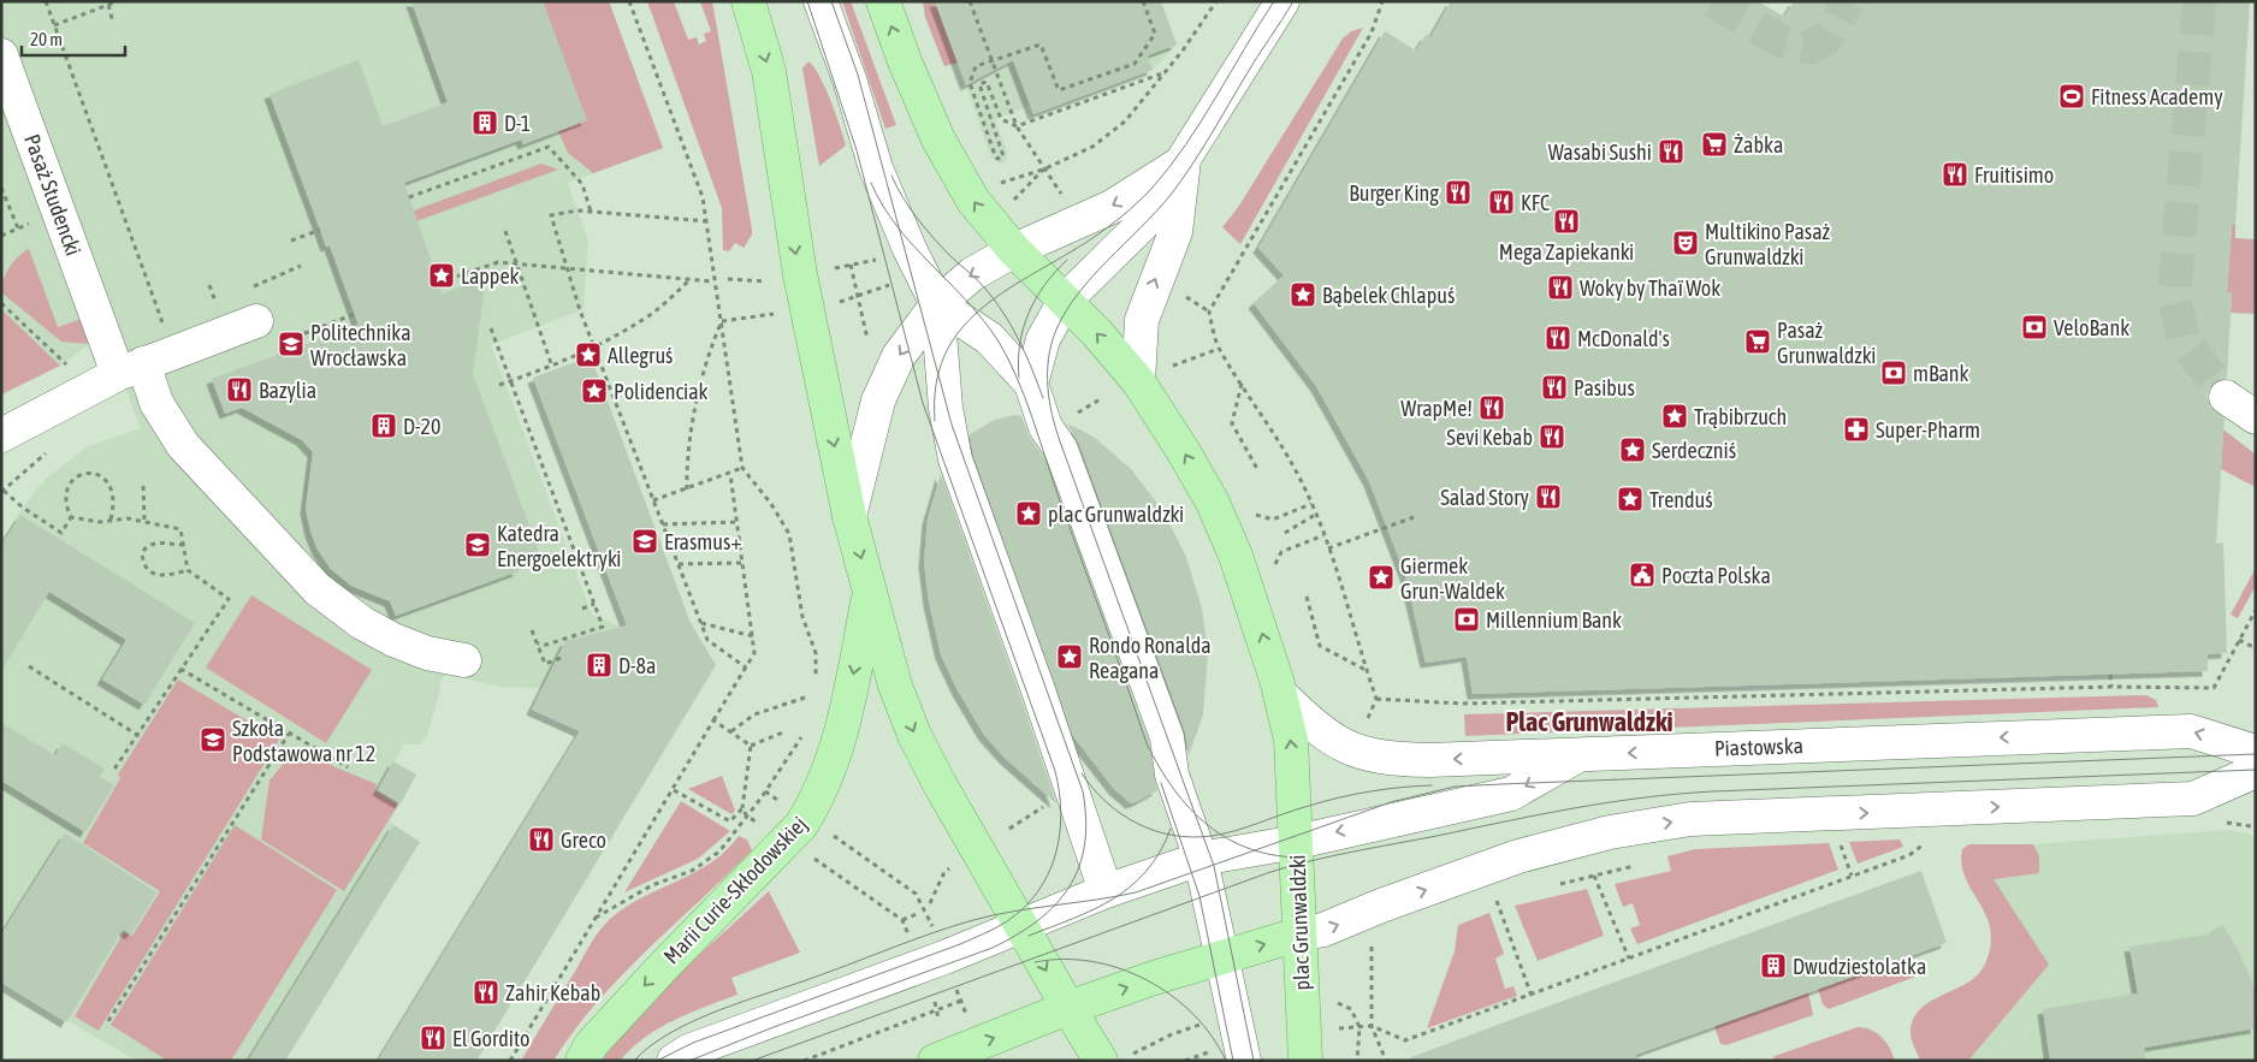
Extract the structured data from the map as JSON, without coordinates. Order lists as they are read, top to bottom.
{
  "streets": {
    "main road": ["Marii Curie-Skłodowskiej", "plac Grunwaldzki"],
    "street": ["Pasaż Studencki", "Piastowska"]
  },
  "crossings": [
    ["Piastowska", "plac Grunwaldzki"]
  ],
  "one_way": ["Marii Curie-Skłodowskiej"],
  "districts": ["Plac Grunwaldzki"],
  "places": {
    "sports": ["Fitness Academy"],
    "building": [
      "D-1",
      "D-20",
      "D-8a",
      "Dwudziestolatka"
    ],
    "supermarket": ["Żabka", "Pasaż Grunwaldzki"],
    "restaurant": [
      "Wasabi Sushi",
      "Fruitisimo",
      "Burger King",
      "KFC",
      "Mega Zapiekanki",
      "Woky by Thaï Wok",
      "McDonald's",
      "Pasibus",
      "Bazylia",
      "WrapMe!",
      "Sevi Kebab",
      "Salad Story",
      "Greco",
      "Zahir Kebab",
      "El Gordito"
    ],
    "theatre": ["Multikino Pasaż Grunwaldzki"],
    "place": [
      "Lappek",
      "Bąbelek Chlapuś",
      "Allegruś",
      "Polidenciak",
      "Trąbibrzuch",
      "Serdeczniś",
      "Trenduś",
      "plac Grunwaldzki",
      "Giermek Grun-Waldek",
      "Rondo Ronalda Reagana"
    ],
    "bank": ["VeloBank", "mBank", "Millennium Bank"],
    "school or university": [
      "Politechnika Wrocławska",
      "Erasmus+",
      "Katedra Energoelektryki",
      "Szkoła Podstawowa nr 12"
    ],
    "pharmacy": ["Super-Pharm"],
    "public building": ["Poczta Polska"]
  },
  "scale_bar": "20 m"
}
